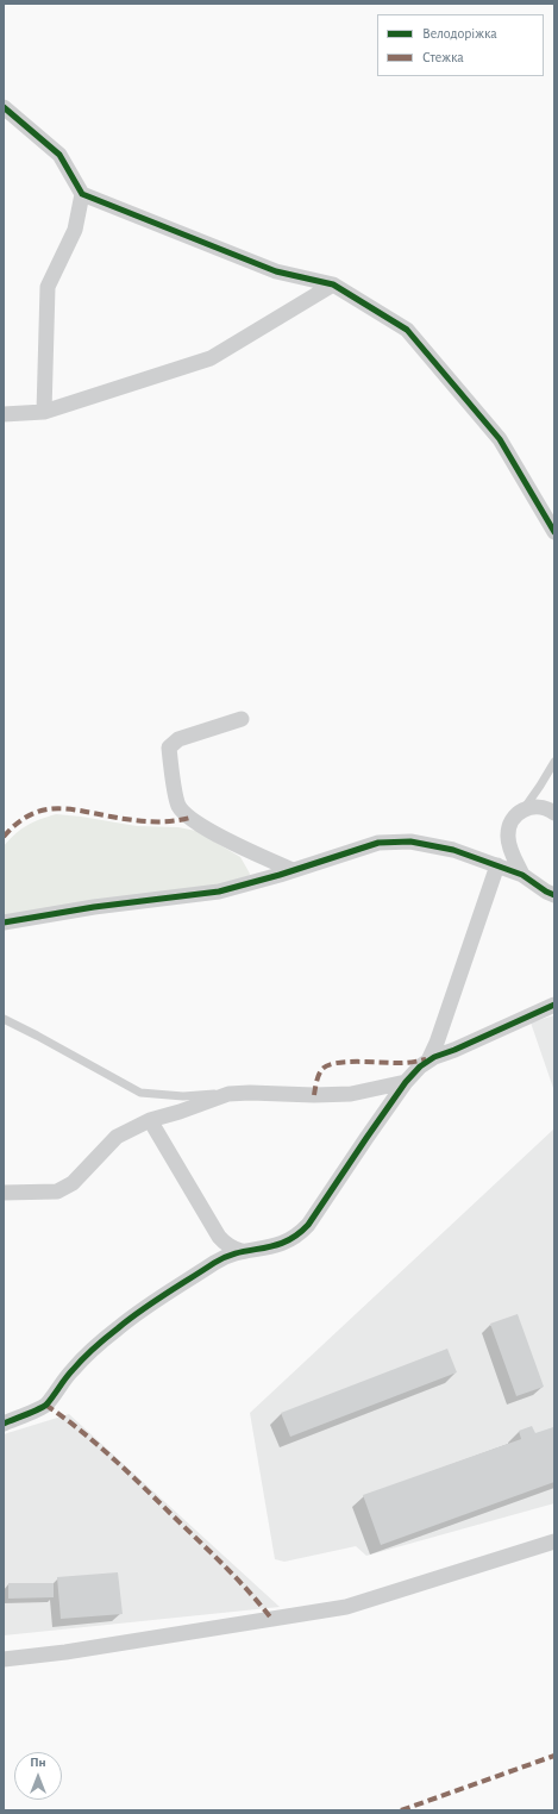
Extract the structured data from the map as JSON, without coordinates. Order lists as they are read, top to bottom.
{
  "legend": ["Велодоріжка", "Стежка"],
  "north": "top"
}
